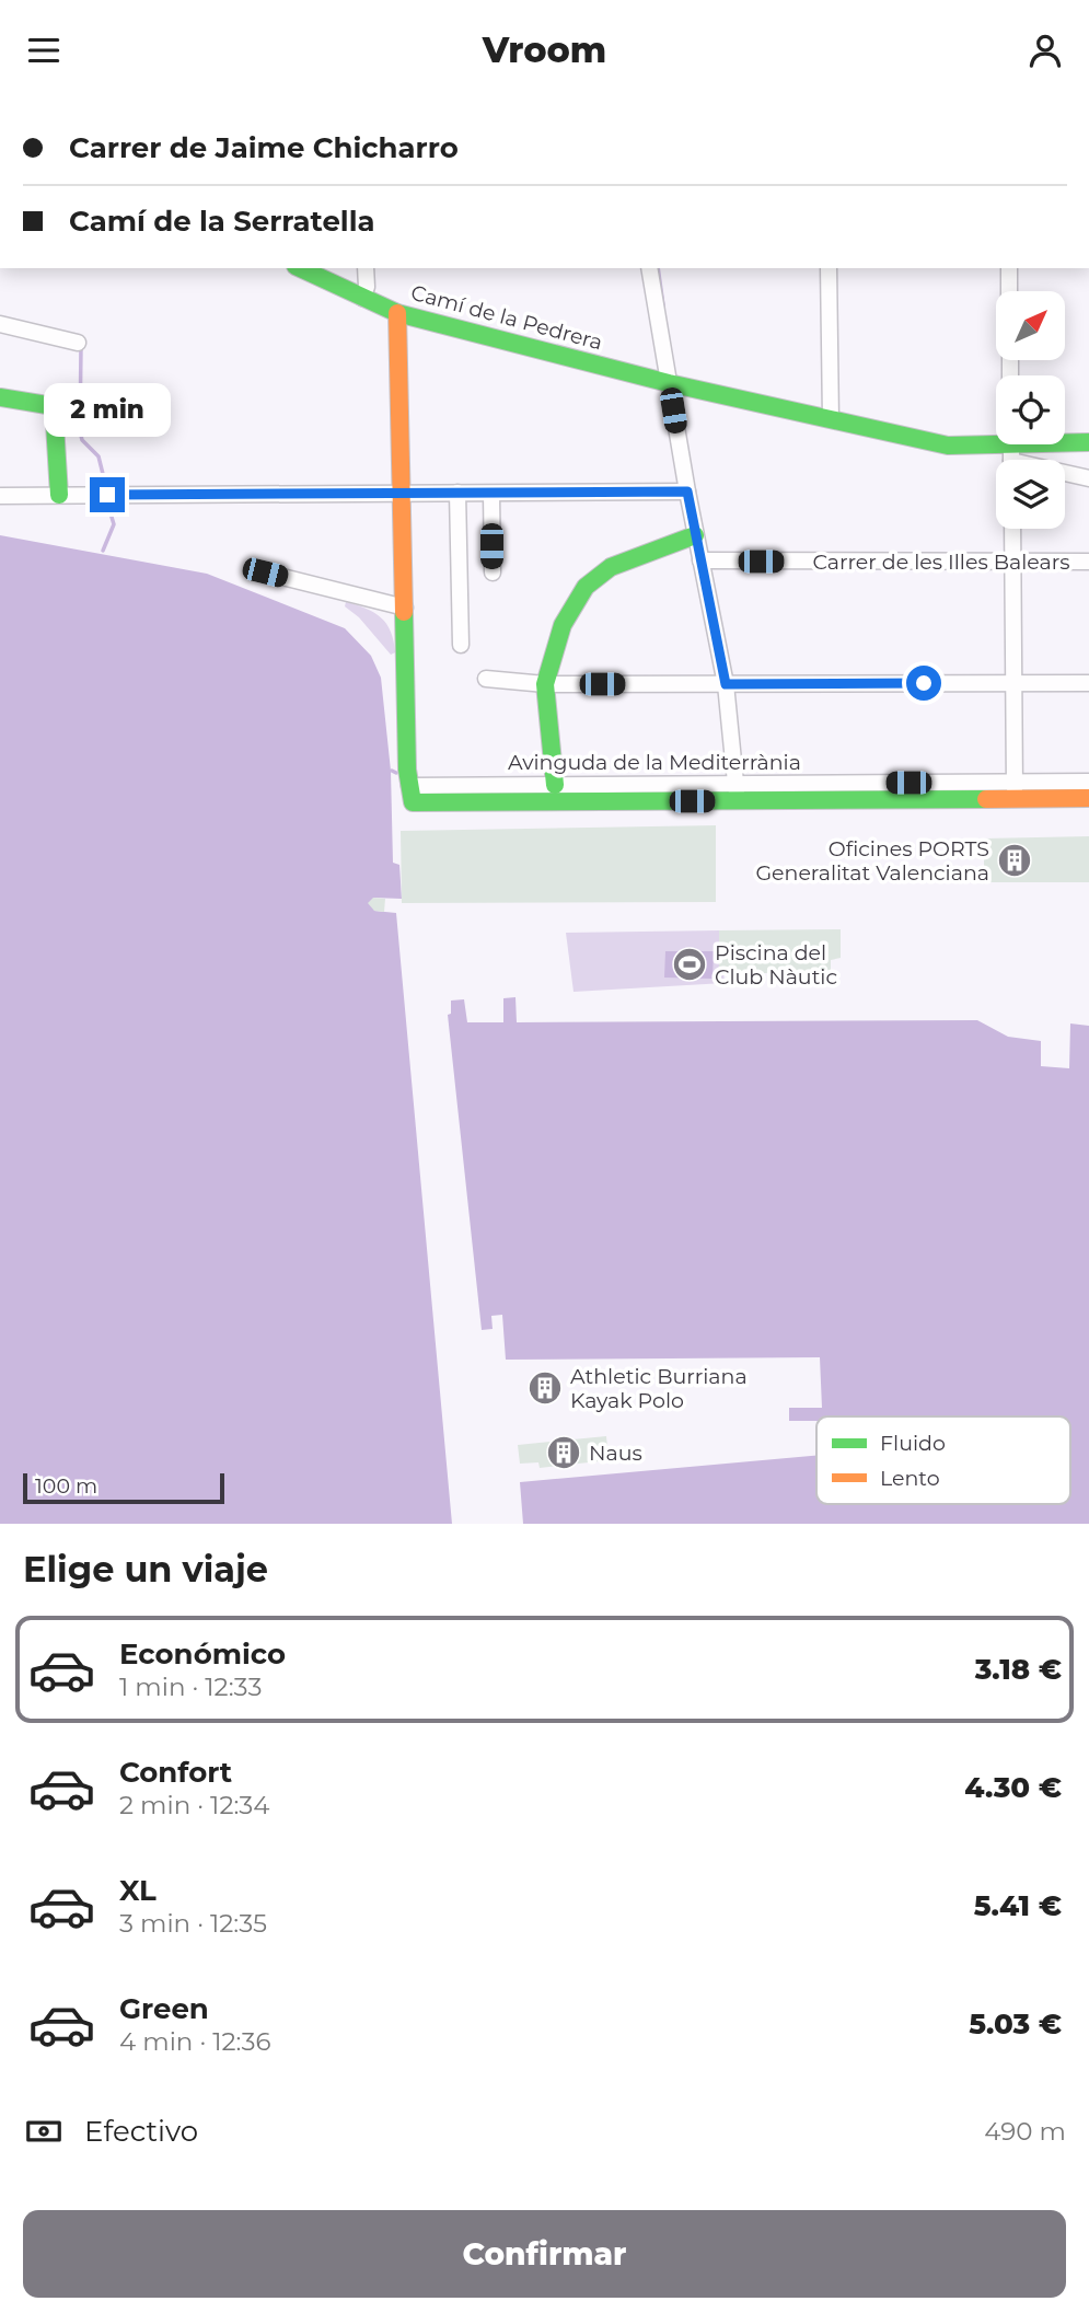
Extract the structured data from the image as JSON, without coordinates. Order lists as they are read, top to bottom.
{
  "streets": {
    "street": ["Camí de la Pedrera", "Carrer de les Illes Balears", "Avinguda de la Mediterrània"]
  },
  "places": {
    "building": ["Oficines PORTS Generalitat Valenciana", "Athletic Burriana Kayak Polo", "Naus"],
    "sports": ["Piscina del Club Nàutic"]
  },
  "legend": ["Fluido", "Lento"],
  "scale_bar": "100 m",
  "north": "top right",
  "page": {
    "header": "Vroom",
    "banner": ["Carrer de Jaime Chicharro", "Camí de la Serratella"],
    "bubble": "2 min",
    "scale": "100 m",
    "heading": "Elige un viaje",
    "list": [
      {
        "name": "Económico",
        "note": "1 min · 12:33",
        "value": "3.18 €"
      },
      {
        "name": "Confort",
        "note": "2 min · 12:34",
        "value": "4.30 €"
      },
      {
        "name": "XL",
        "note": "3 min · 12:35",
        "value": "5.41 €"
      },
      {
        "name": "Green",
        "note": "4 min · 12:36",
        "value": "5.03 €"
      }
    ],
    "pay": ["Efectivo", "490 m"],
    "buttons": "Confirmar"
  }
}
